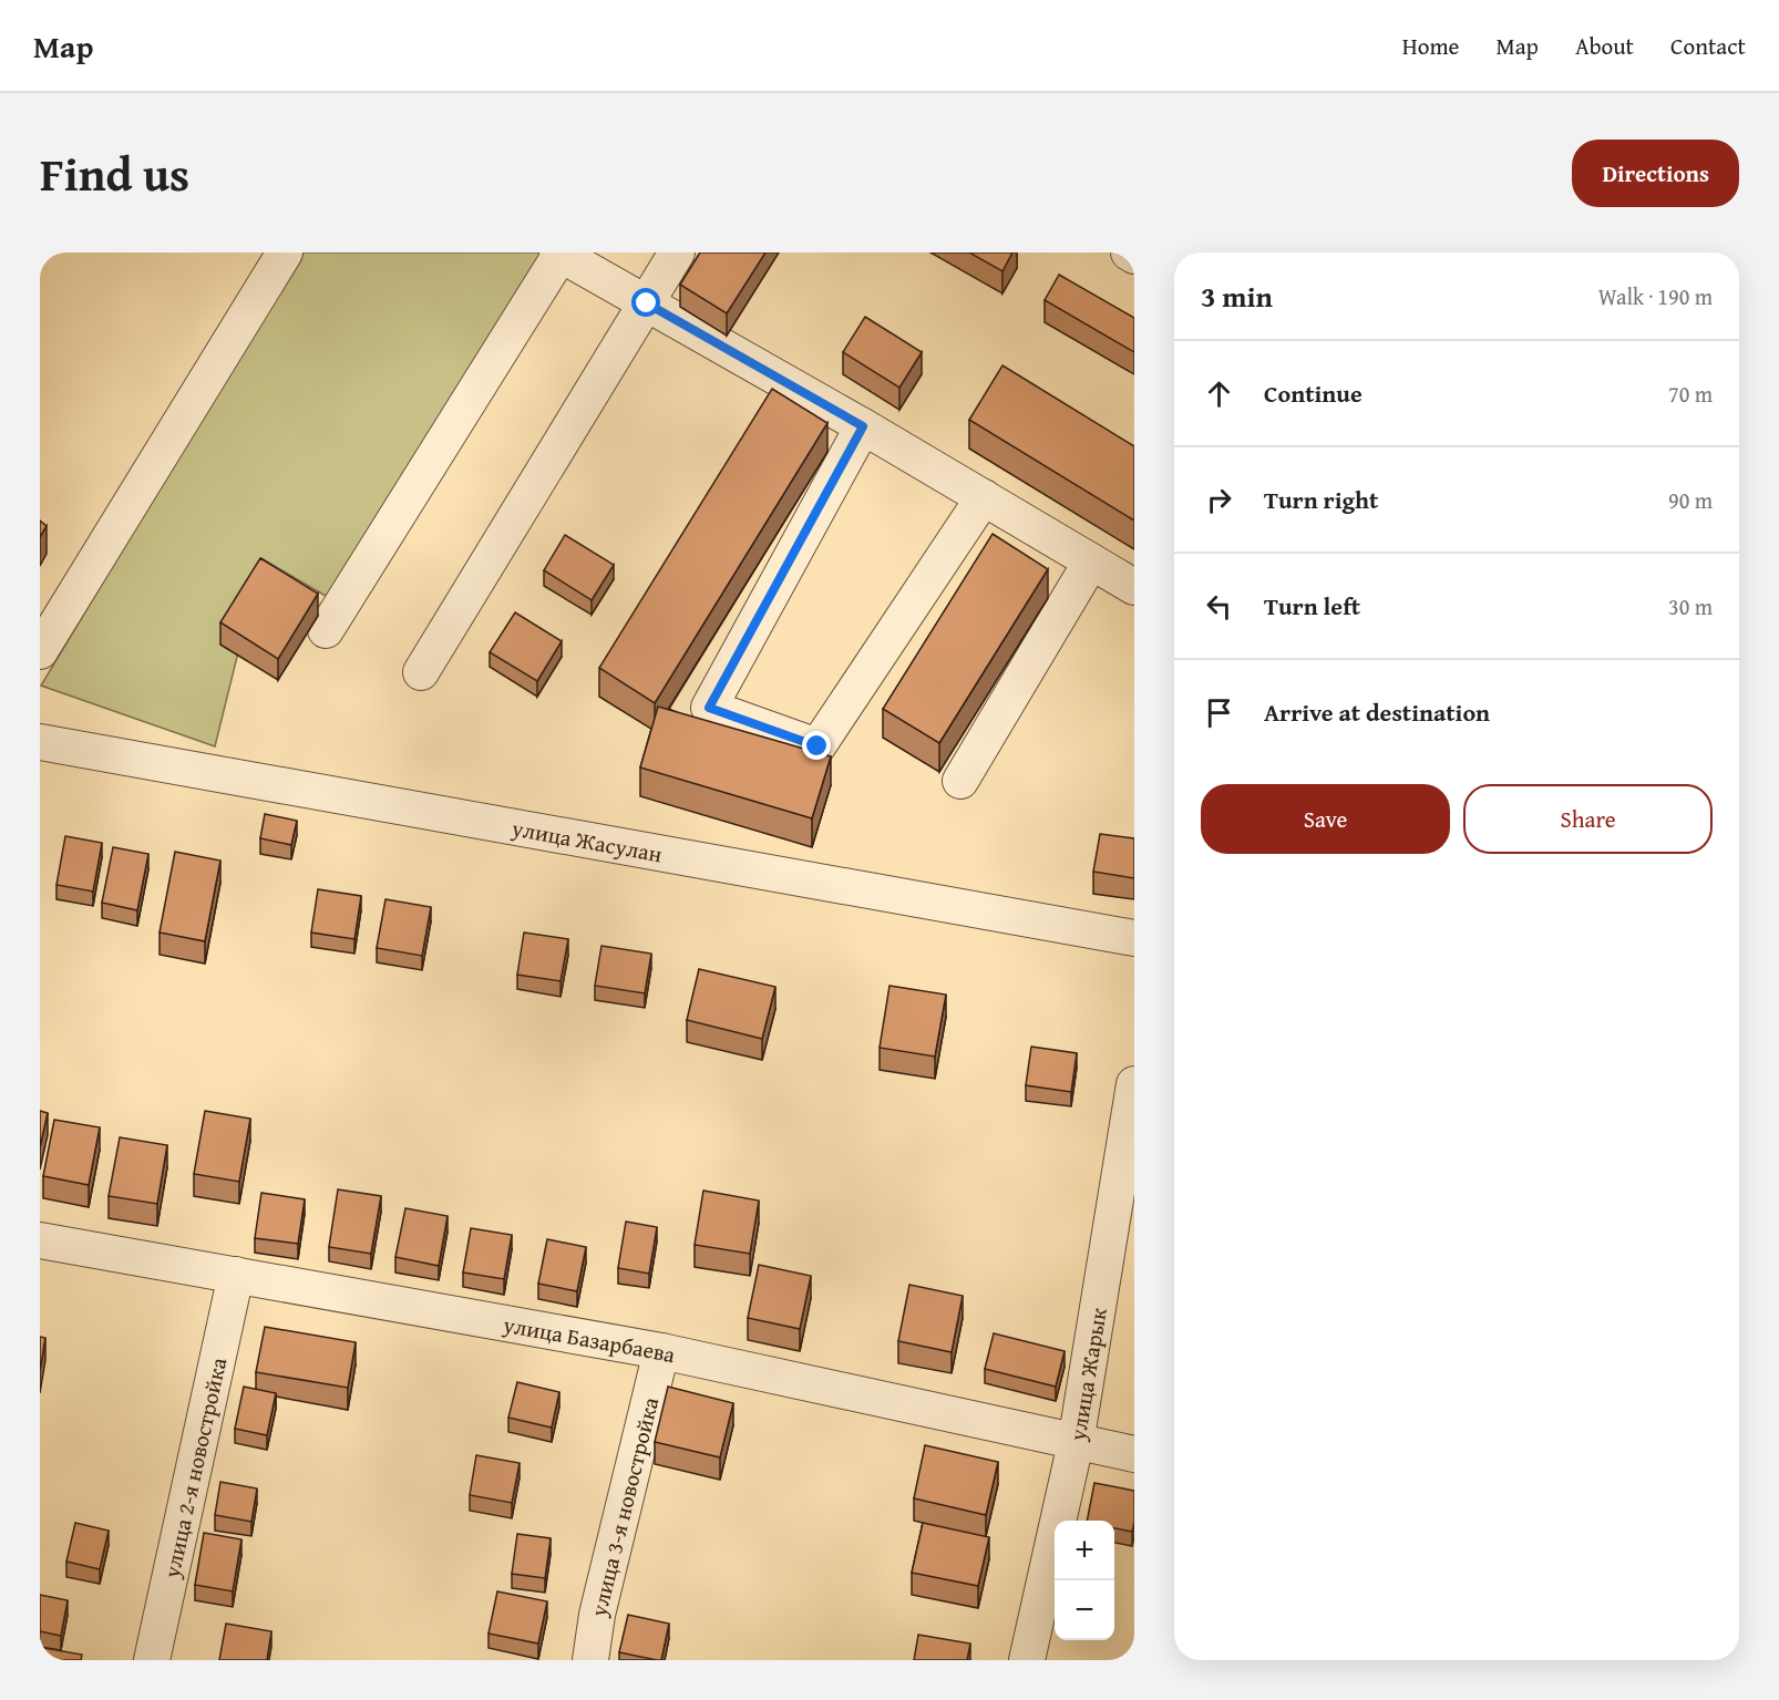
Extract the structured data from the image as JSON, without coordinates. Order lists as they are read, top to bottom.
{
  "streets": {
    "street": [
      "улица Жасулан",
      "улица Базарбаева",
      "улица Жарык",
      "улица 2-я новостройка",
      "улица 3-я новостройка"
    ]
  },
  "crossings": [
    ["улица Базарбаева", "улица Жарык"],
    ["улица Базарбаева", "улица 2-я новостройка"],
    ["улица Базарбаева", "улица 3-я новостройка"]
  ],
  "page": {
    "header": "Map",
    "nav": [
      "Home",
      "Map",
      "About",
      "Contact"
    ],
    "title": "Find us",
    "buttons": [
      "Directions",
      ["Save", "Share"]
    ],
    "heading": ["3 min", "Walk · 190 m"],
    "list": [
      ["Continue", "70 m"],
      ["Turn right", "90 m"],
      ["Turn left", "30 m"],
      "Arrive at destination"
    ],
    "map_buttons": ["+", "−"]
  }
}
